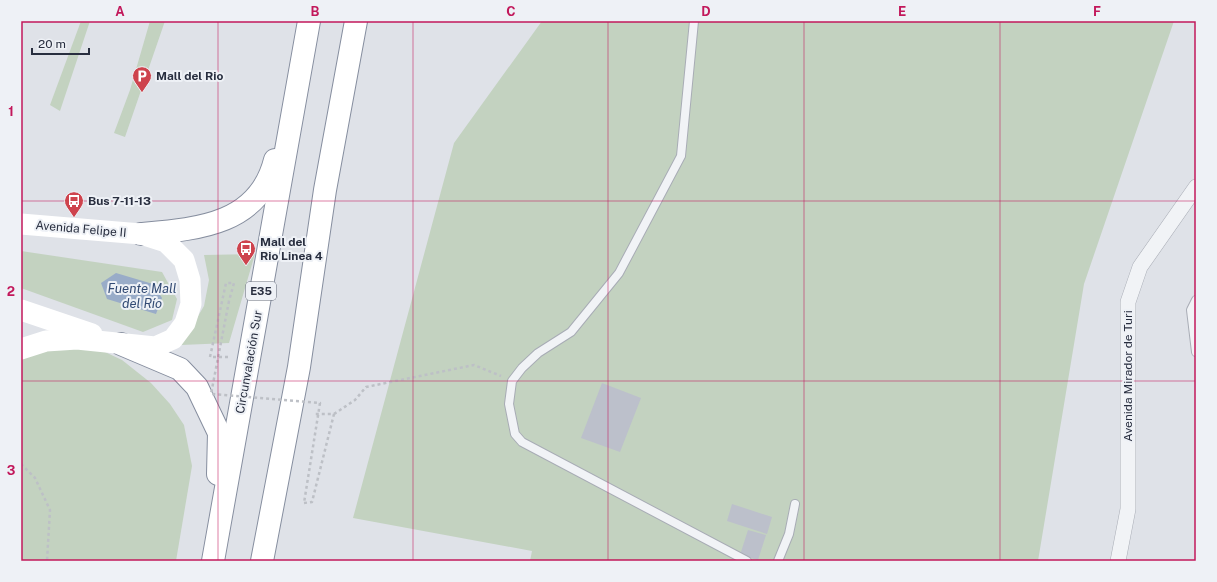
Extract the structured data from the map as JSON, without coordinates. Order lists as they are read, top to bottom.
{
  "streets": {
    "highway": ["E35", "Circunvalación Sur"],
    "main road": ["Avenida Felipe II"],
    "street": ["Avenida Mirador de Turi"]
  },
  "water": ["Fuente Mall del Río"],
  "places": {
    "parking": ["Mall del Rio"],
    "bus stop": ["Bus 7-11-13", "Mall del Rio Linea 4"]
  },
  "scale_bar": "20 m",
  "grid": {
    "columns": [
      "A",
      "B",
      "C",
      "D",
      "E",
      "F"
    ],
    "rows": ["1", "2", "3"]
  }
}
